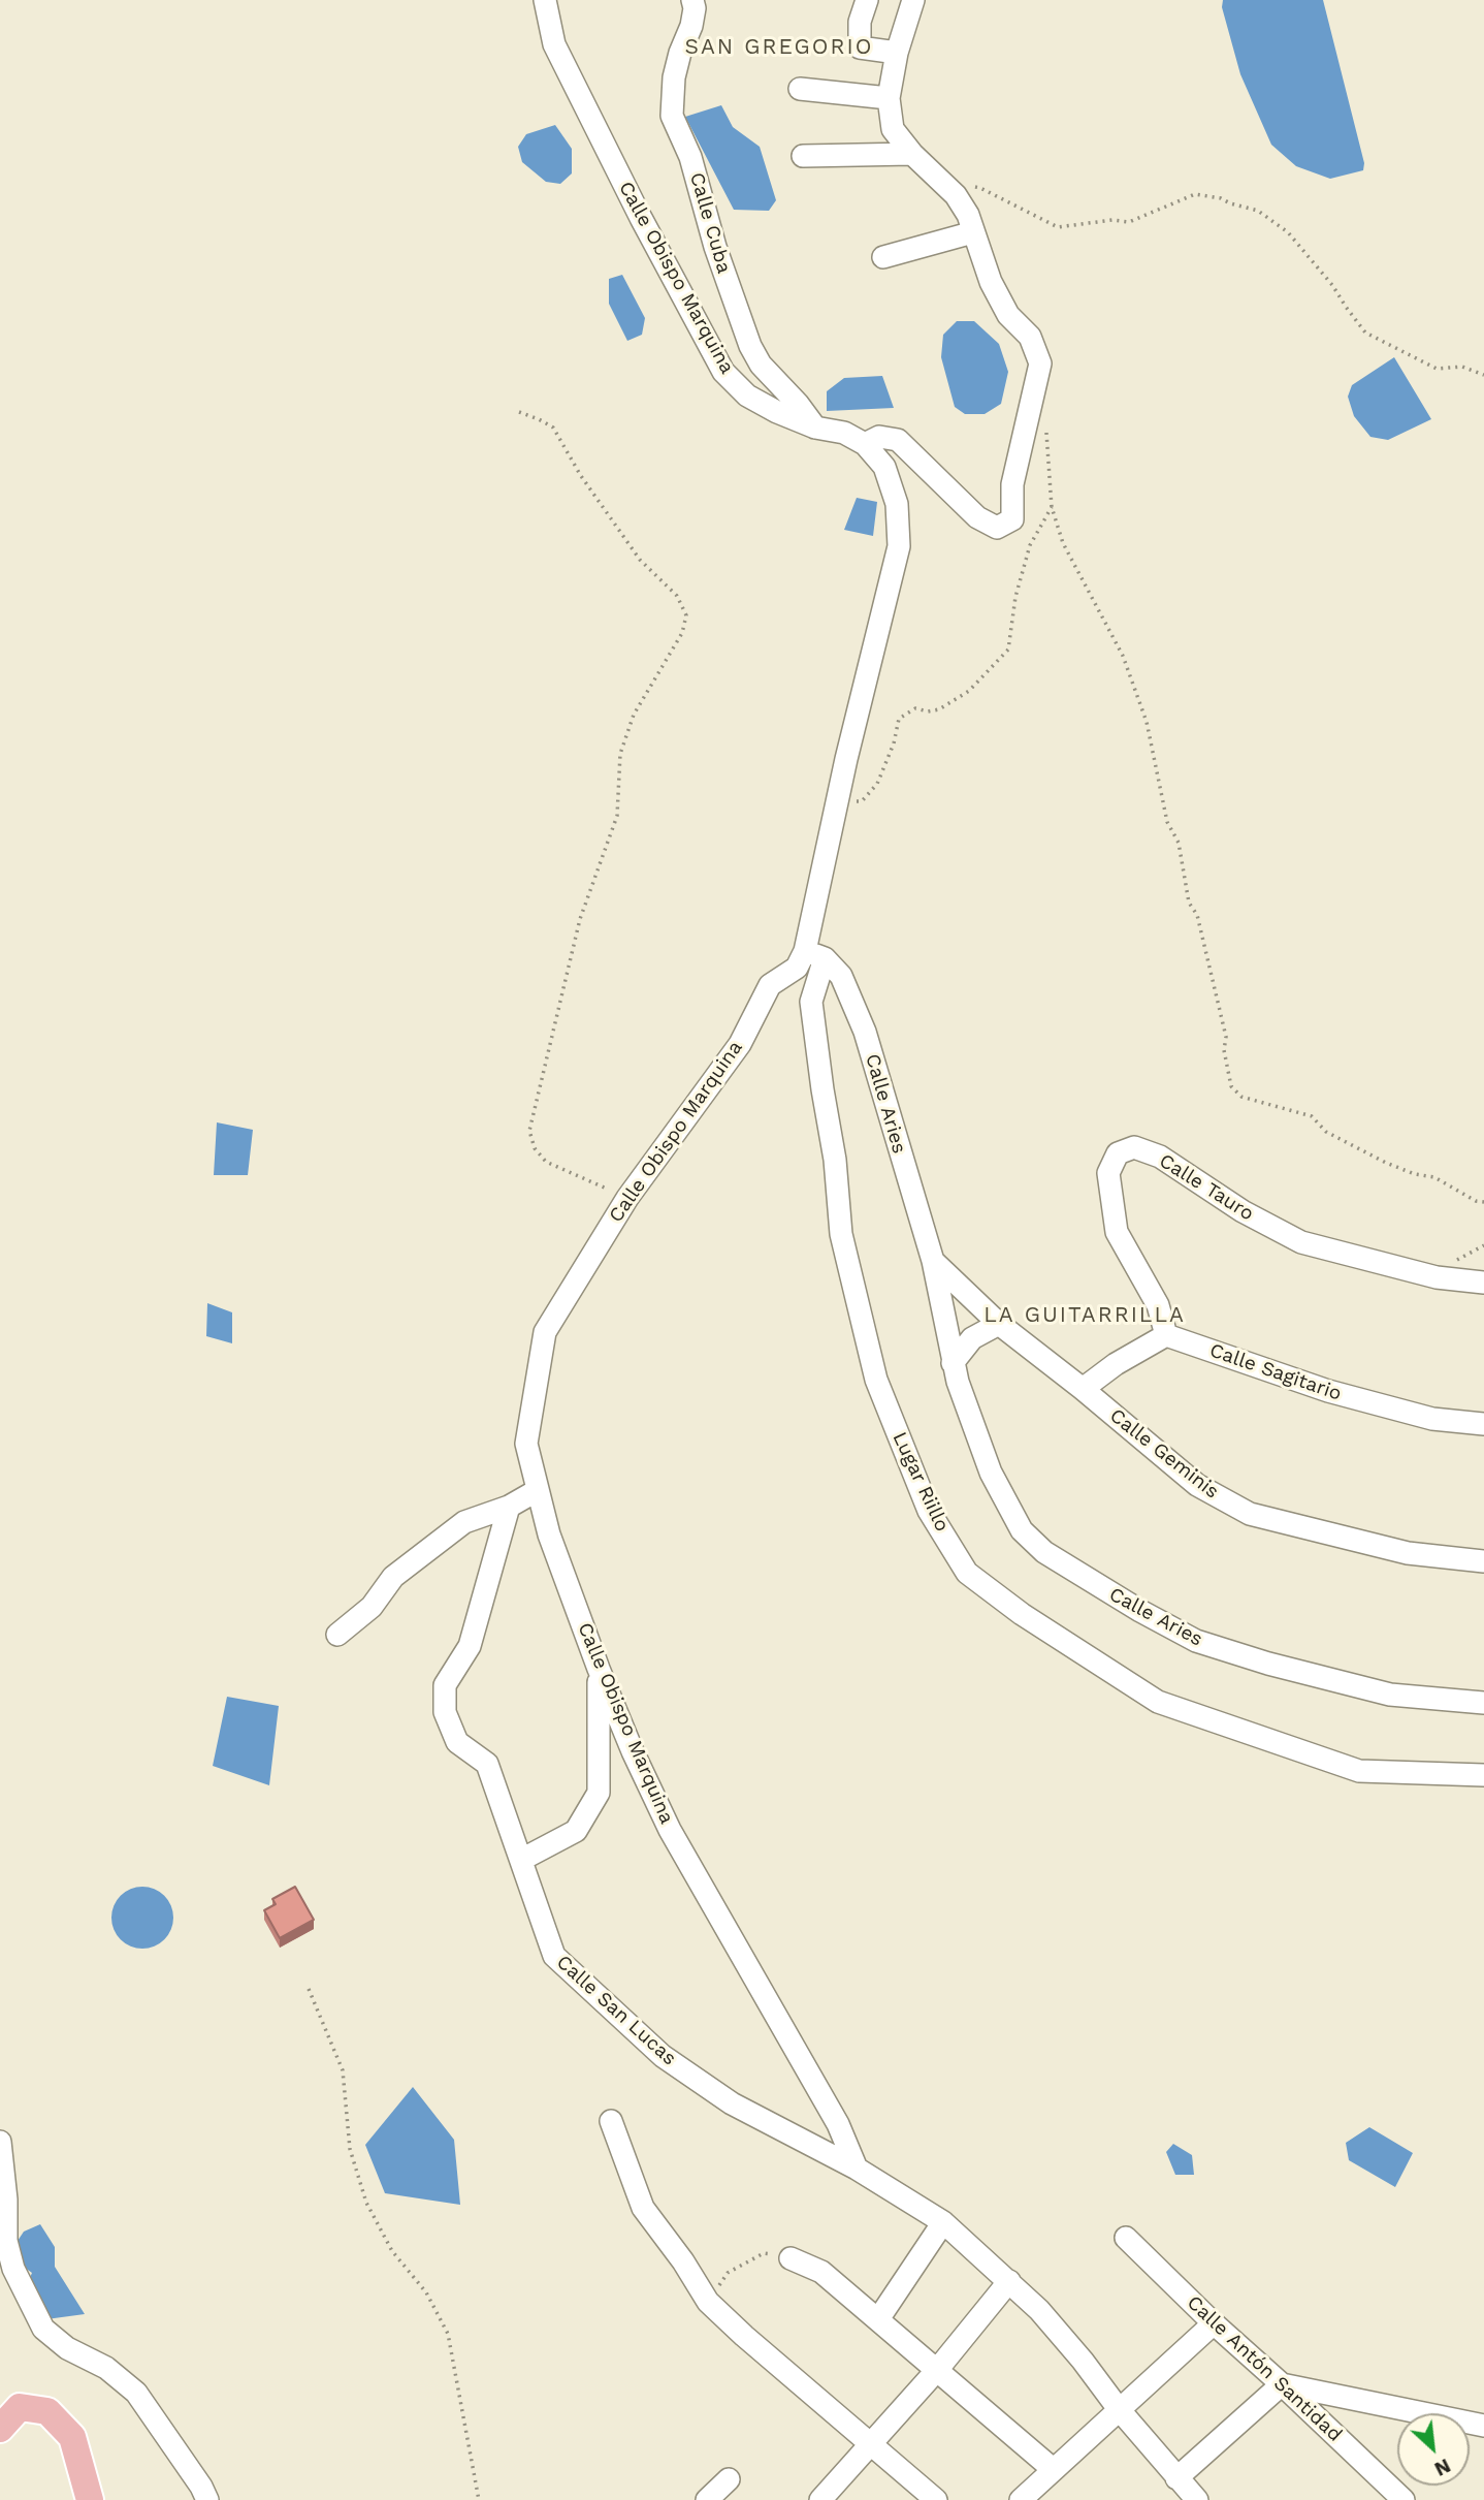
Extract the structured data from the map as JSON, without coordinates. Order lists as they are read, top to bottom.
{
  "streets": {
    "street": [
      "Calle Cuba",
      "Calle Obispo Marquina",
      "Calle Aries",
      "Calle Tauro",
      "Calle Sagitario",
      "Calle Geminis",
      "Lugar Riillo",
      "Calle San Lucas",
      "Calle Antón Santidad"
    ]
  },
  "crossings": [
    ["Calle Cuba", "Calle Obispo Marquina"],
    ["Calle Obispo Marquina", "Calle Aries"],
    ["Calle Obispo Marquina", "Lugar Riillo"],
    ["Calle Obispo Marquina", "Calle San Lucas"],
    ["Calle Aries", "Calle Geminis"],
    ["Calle Aries", "Lugar Riillo"],
    ["Calle Tauro", "Calle Sagitario"]
  ],
  "districts": ["SAN GREGORIO", "LA GUITARRILLA"],
  "north": "bottom right"
}
